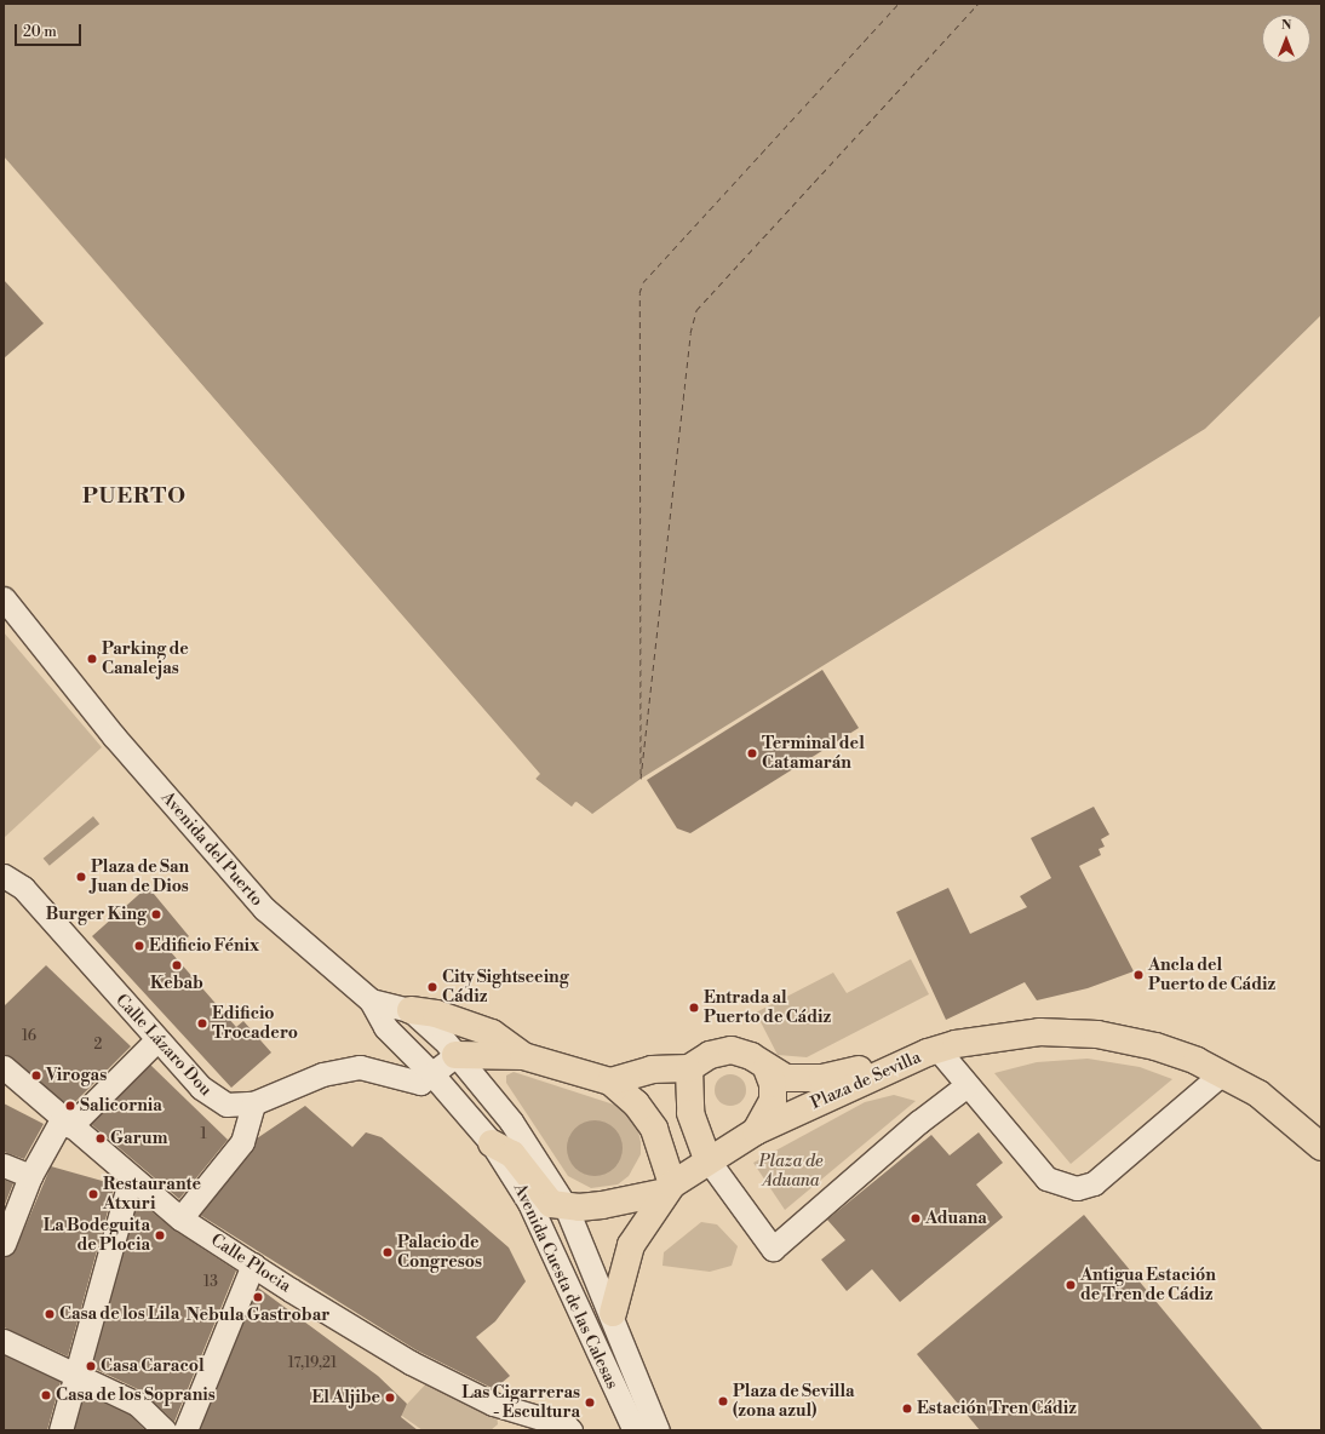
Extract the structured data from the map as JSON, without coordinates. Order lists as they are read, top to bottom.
{
  "streets": {
    "main road": ["Plaza de Sevilla", "Avenida Cuesta de las Calesas"],
    "street": ["Avenida del Puerto", "Calle Lázaro Dou", "Calle Plocia"]
  },
  "crossings": [
    ["Avenida del Puerto", "Avenida Cuesta de las Calesas"],
    ["Calle Lázaro Dou", "Avenida Cuesta de las Calesas"],
    ["Plaza de Sevilla", "Avenida Cuesta de las Calesas"]
  ],
  "districts": ["PUERTO"],
  "parks": ["Plaza de Aduana"],
  "places": [
    "Parking de Canalejas",
    "Terminal del Catamarán",
    "Plaza de San Juan de Dios",
    "Burger King",
    "Edificio Fénix",
    "Kebab",
    "Ancla del Puerto de Cádiz",
    "City Sightseeing Cádiz",
    "Entrada al Puerto de Cádiz",
    "Edificio Trocadero",
    "Virogas",
    "Salicornia",
    "Garum",
    "Restaurante Atxuri",
    "Aduana",
    "La Bodeguita de Plocia",
    "Palacio de Congresos",
    "Antigua Estación de Tren de Cádiz",
    "Nebula Gastrobar",
    "Casa de los Lila",
    "Casa Caracol",
    "Casa de los Sopranis",
    "El Aljibe",
    "Plaza de Sevilla (zona azul)",
    "Las Cigarreras - Escultura",
    "Estación Tren Cádiz"
  ],
  "house_numbers": [
    "16",
    "2",
    "1",
    "13",
    "17,19,21"
  ],
  "scale_bar": "20 m",
  "north": "top"
}
